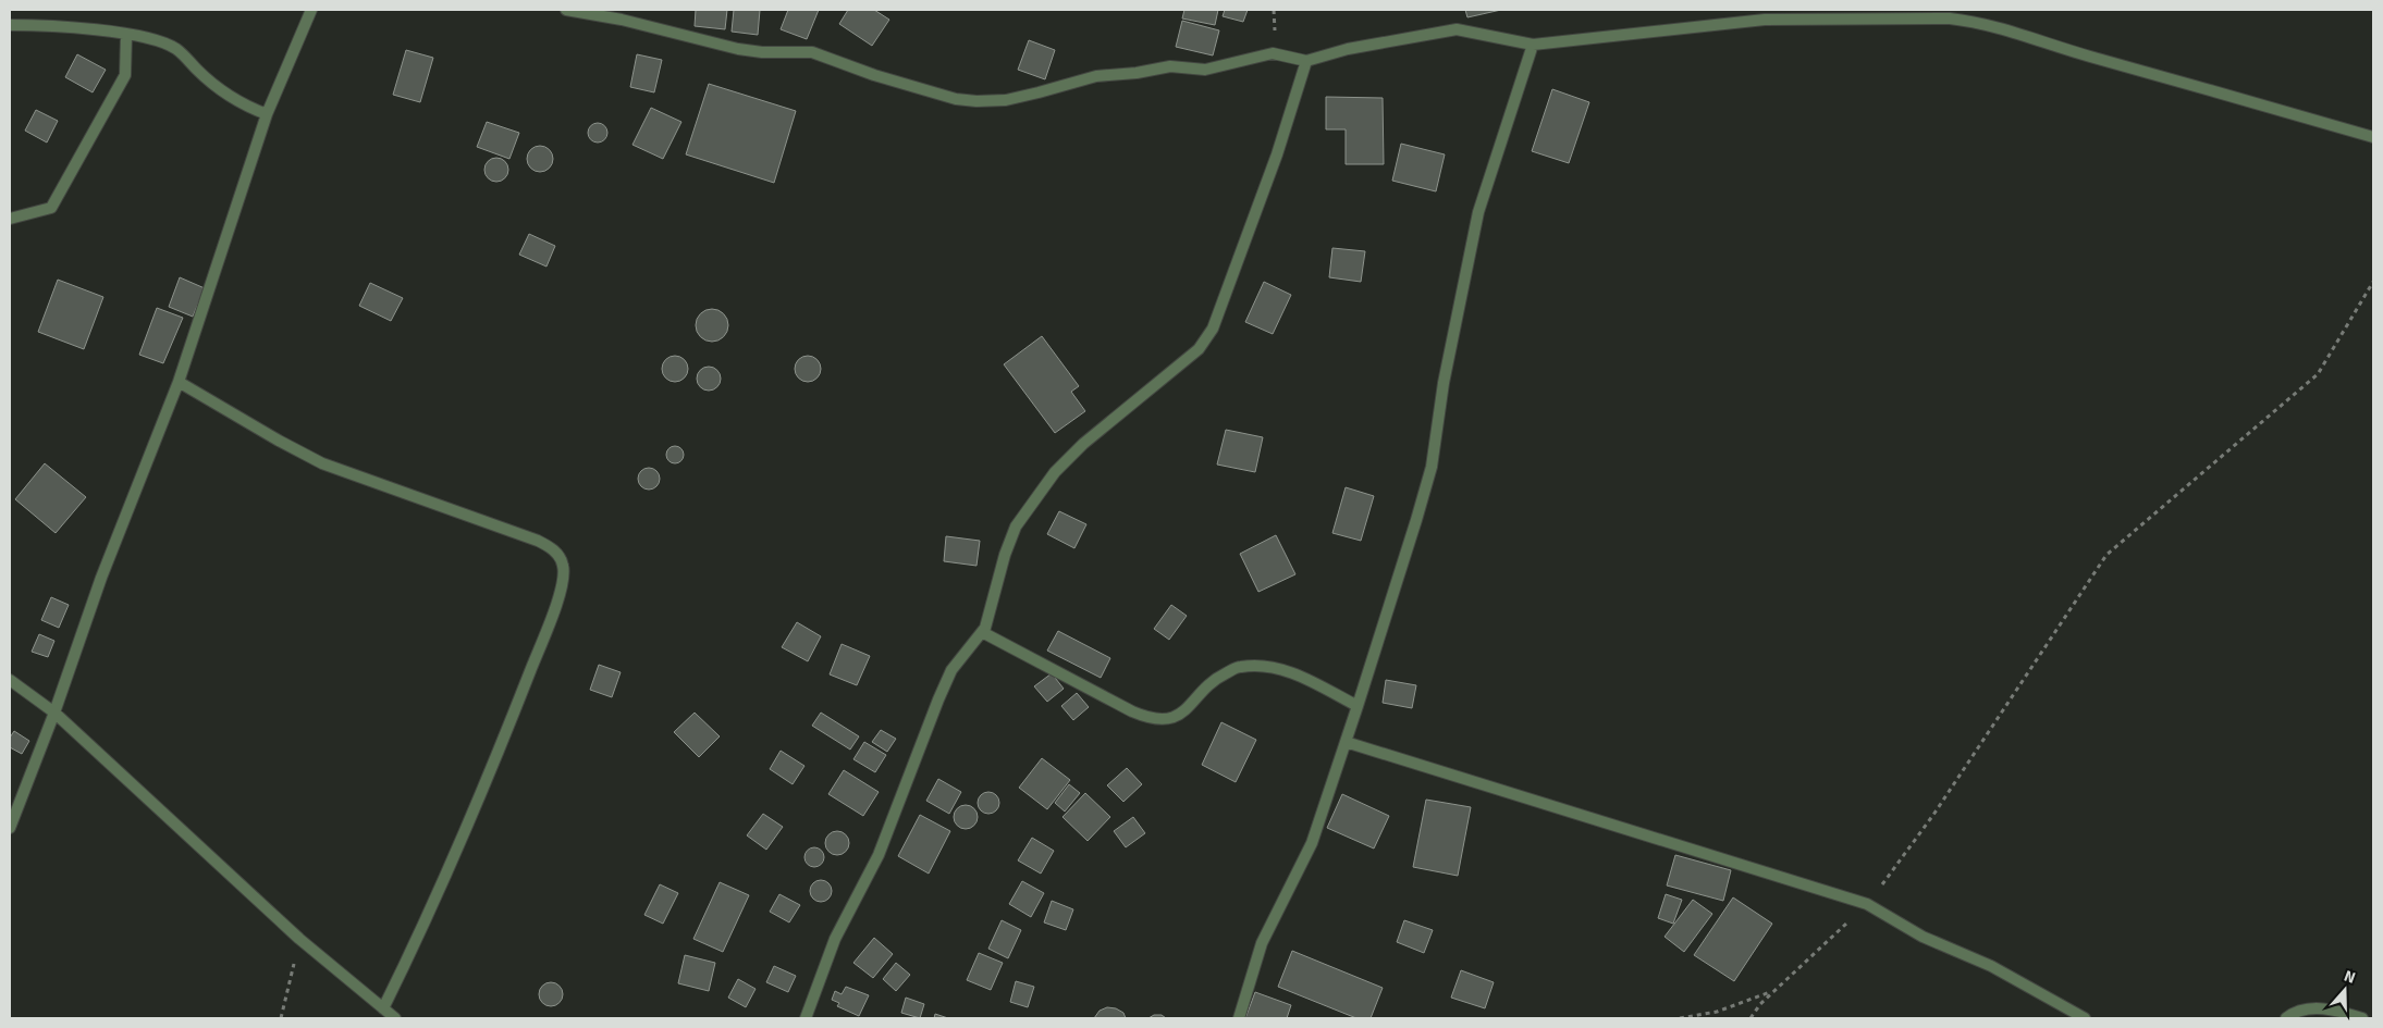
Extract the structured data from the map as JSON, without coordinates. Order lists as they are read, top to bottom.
{
  "north": "top"
}
